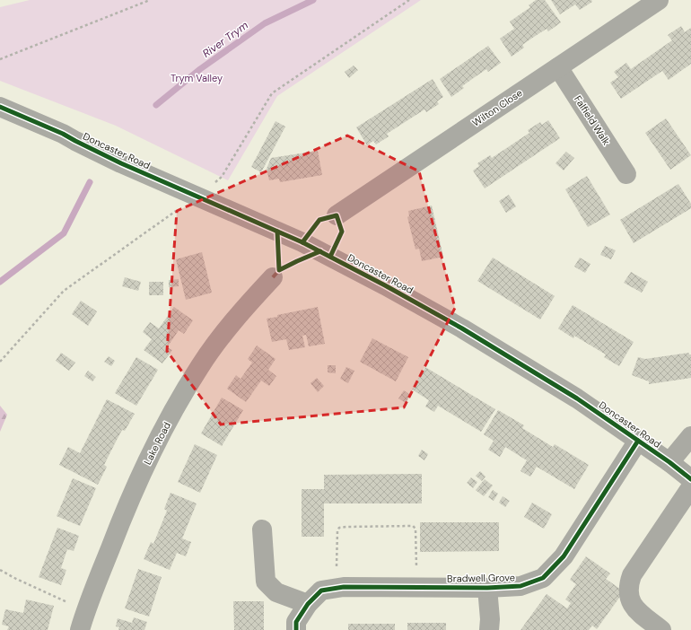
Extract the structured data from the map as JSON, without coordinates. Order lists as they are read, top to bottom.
{
  "streets": {
    "street": [
      "Wilton Close",
      "Falfield Walk",
      "Doncaster Road",
      "Lake Road",
      "Bradwell Grove"
    ]
  },
  "crossings": [
    ["Wilton Close", "Falfield Walk"],
    ["Doncaster Road", "Bradwell Grove"]
  ],
  "water": ["River Trym"],
  "parks": ["Trym Valley"]
}
